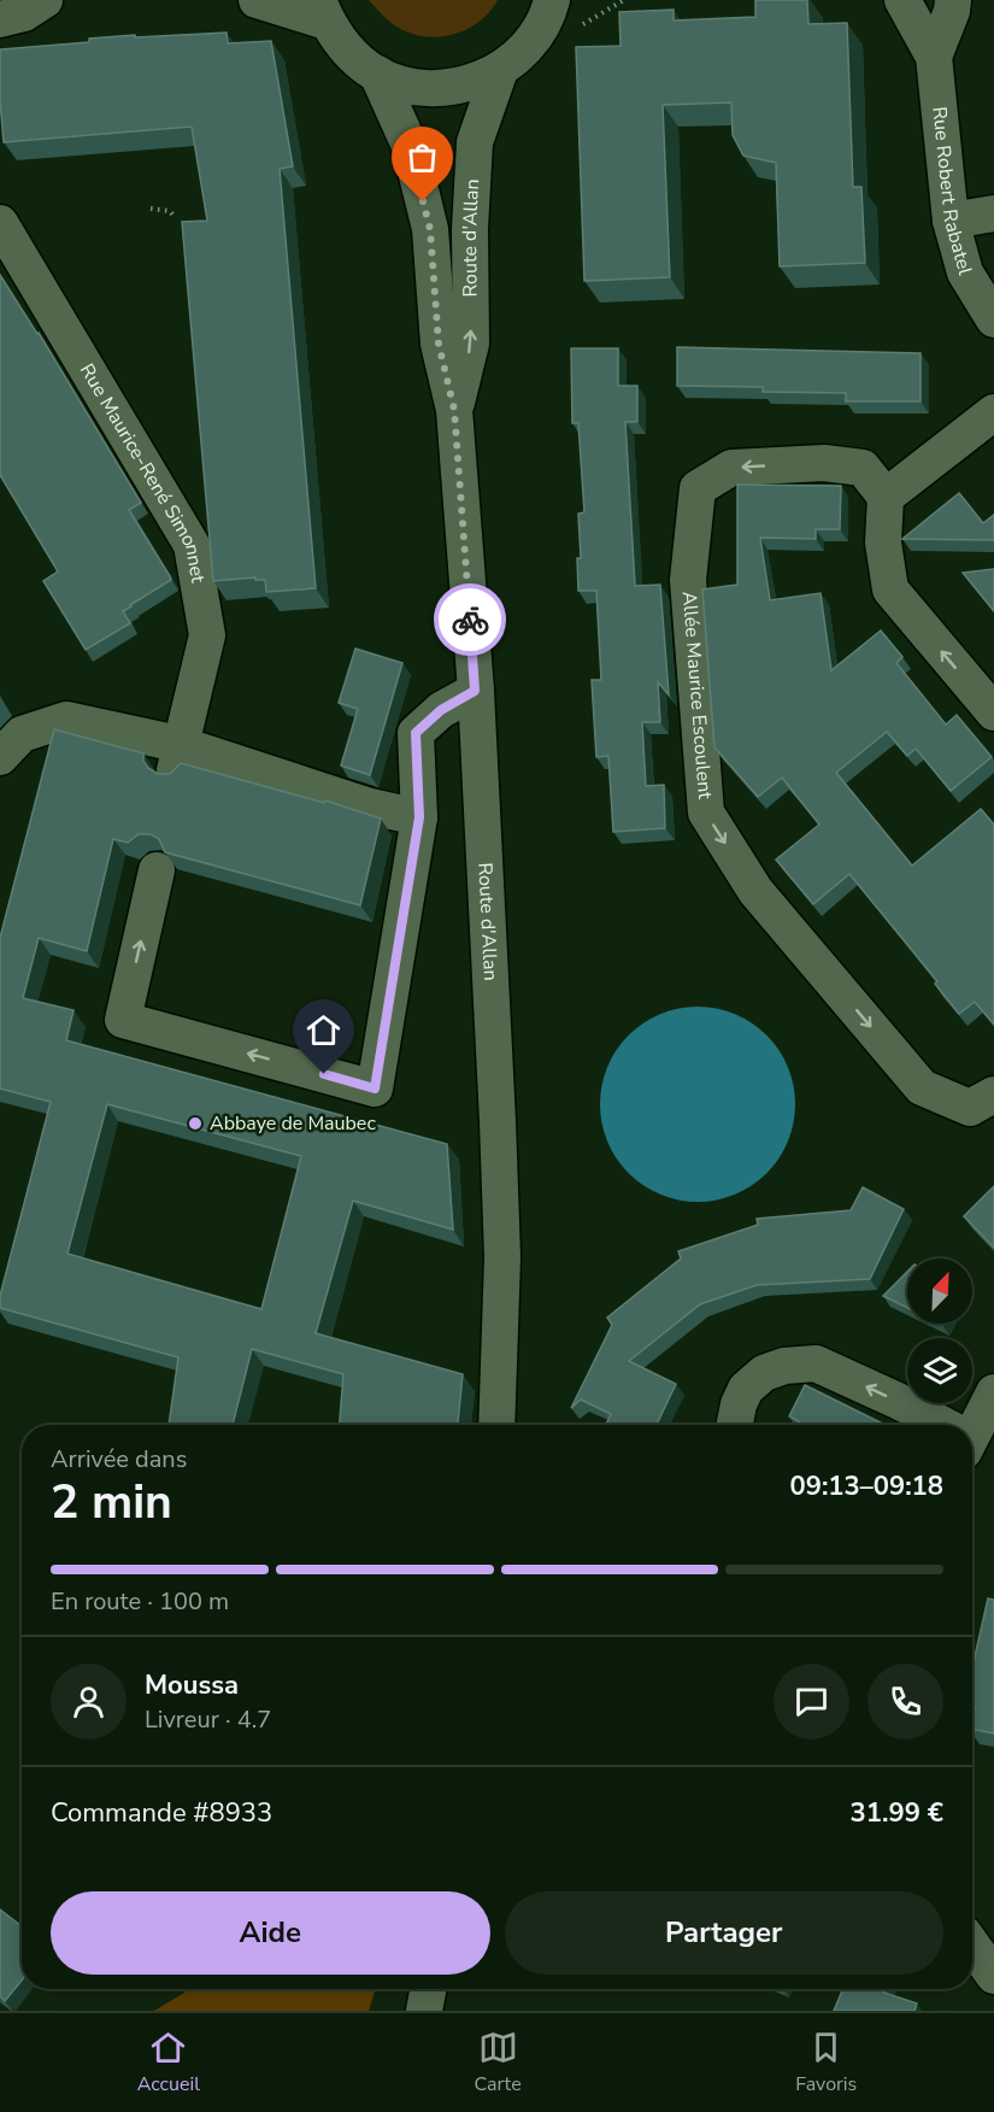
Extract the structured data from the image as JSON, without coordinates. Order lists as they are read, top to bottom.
{
  "streets": {
    "street": [
      "Rue Robert Rabatel",
      "Route d'Allan",
      "Rue Maurice-René Simonnet",
      "Allée Maurice Escoulent"
    ]
  },
  "places": ["Abbaye de Maubec"],
  "north": "top right",
  "page": {
    "heading": ["2 min", "Arrivée dans", "09:13–09:18"],
    "panel": [
      "Moussa",
      "Livreur · 4.7",
      "Commande #8933",
      "31.99 €"
    ],
    "bar": "En route · 100 m",
    "buttons": ["Aide", "Partager"],
    "tabs": ["Accueil", "Carte", "Favoris"]
  }
}
